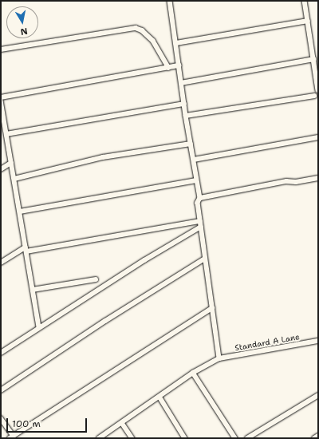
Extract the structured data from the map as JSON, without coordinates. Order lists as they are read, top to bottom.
{
  "streets": {
    "street": ["Standard A Lane"]
  },
  "scale_bar": "100 m",
  "north": "bottom"
}
